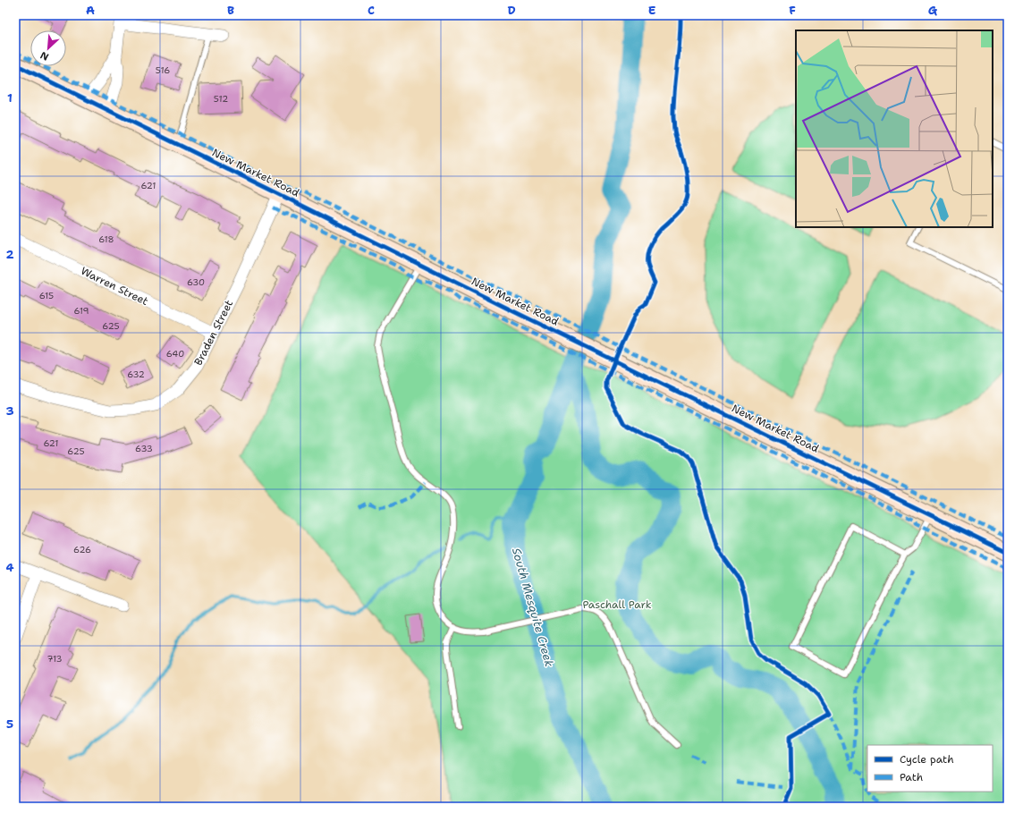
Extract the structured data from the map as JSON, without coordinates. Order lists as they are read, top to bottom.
{
  "streets": {
    "street": ["New Market Road", "Warren Street", "Braden Street"]
  },
  "crossings": [
    ["New Market Road", "Braden Street"],
    ["Warren Street", "Braden Street"]
  ],
  "water": ["South Mesquite Creek"],
  "parks": ["Paschall Park"],
  "house_numbers": [
    "516",
    "512",
    "621",
    "618",
    "630",
    "615",
    "619",
    "625",
    "640",
    "632",
    "621",
    "633",
    "625",
    "626",
    "713"
  ],
  "legend": ["Cycle path", "Path"],
  "north": "bottom left",
  "grid": {
    "columns": [
      "A",
      "B",
      "C",
      "D",
      "E",
      "F",
      "G"
    ],
    "rows": [
      "1",
      "2",
      "3",
      "4",
      "5"
    ]
  }
}
